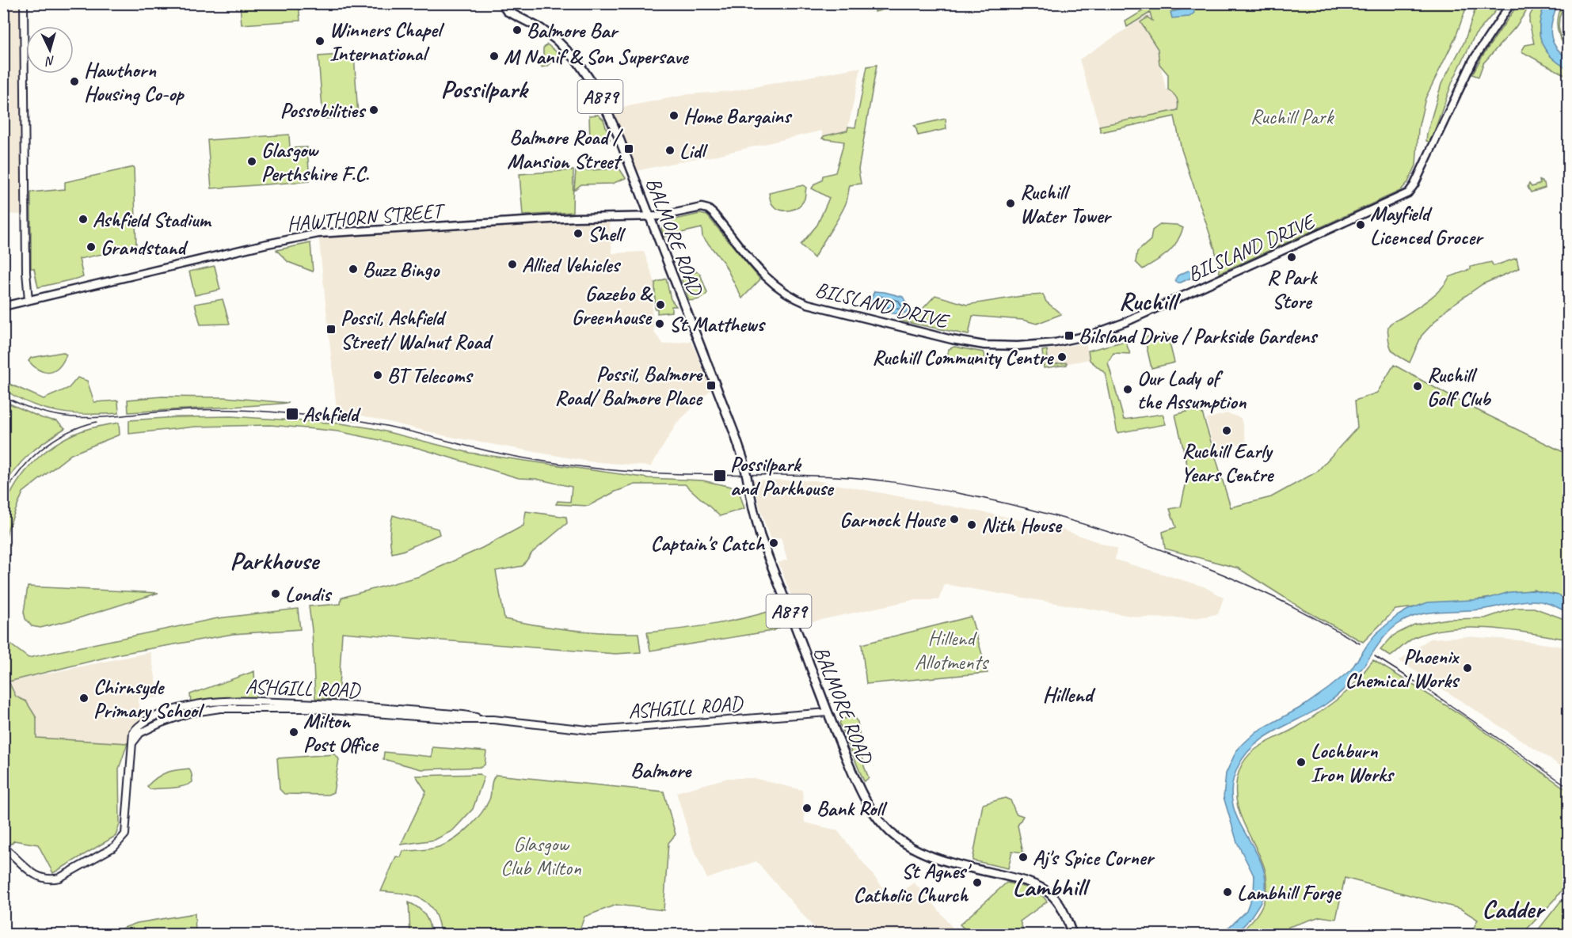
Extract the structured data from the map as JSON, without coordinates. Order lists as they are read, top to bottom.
{
  "streets": {
    "main road": [
      "A879",
      "HAWTHORN STREET",
      "BALMORE ROAD",
      "BILSLAND DRIVE"
    ],
    "street": ["ASHGILL ROAD"]
  },
  "crossings": [
    ["HAWTHORN STREET", "BALMORE ROAD"],
    ["HAWTHORN STREET", "BILSLAND DRIVE"],
    ["BALMORE ROAD", "ASHGILL ROAD"]
  ],
  "districts": [
    "Possilpark",
    "Ruchill",
    "Parkhouse",
    "Hillend",
    "Balmore",
    "Lambhill",
    "Cadder"
  ],
  "parks": ["Ruchill Park", "Hillend Allotments", "Glasgow Club Milton"],
  "places": {
    "other": [
      "Balmore Bar",
      "Winners Chapel International",
      "M Nanif & Son Supersave",
      "Hawthorn Housing Co-op",
      "Possobilities",
      "Home Bargains",
      "Lidl",
      "Glasgow Perthshire F.C.",
      "Ruchill Water Tower",
      "Ashfield Stadium",
      "Mayfield Licenced Grocer",
      "Shell",
      "Grandstand",
      "R Park Store",
      "Allied Vehicles",
      "Buzz Bingo",
      "Gazebo & Greenhouse",
      "St Matthews",
      "Ruchill Community Centre",
      "BT Telecoms",
      "Ruchill Golf Club",
      "Our Lady of the Assumption",
      "Ruchill Early Years Centre",
      "Garnock House",
      "Nith House",
      "Captain's Catch",
      "Londis",
      "Phoenix Chemical Works",
      "Chirnsyde Primary School",
      "Milton Post Office",
      "Lochburn Iron Works",
      "Bank Roll",
      "Aj's Spice Corner",
      "St Agnes' Catholic Church",
      "Lambhill Forge"
    ],
    "transit": [
      "Balmore Road / Mansion Street",
      "Possil, Ashfield Street/ Walnut Road",
      "Bilsland Drive / Parkside Gardens",
      "Possil, Balmore Road/ Balmore Place",
      "Ashfield",
      "Possilpark and Parkhouse"
    ]
  },
  "north": "bottom"
}
